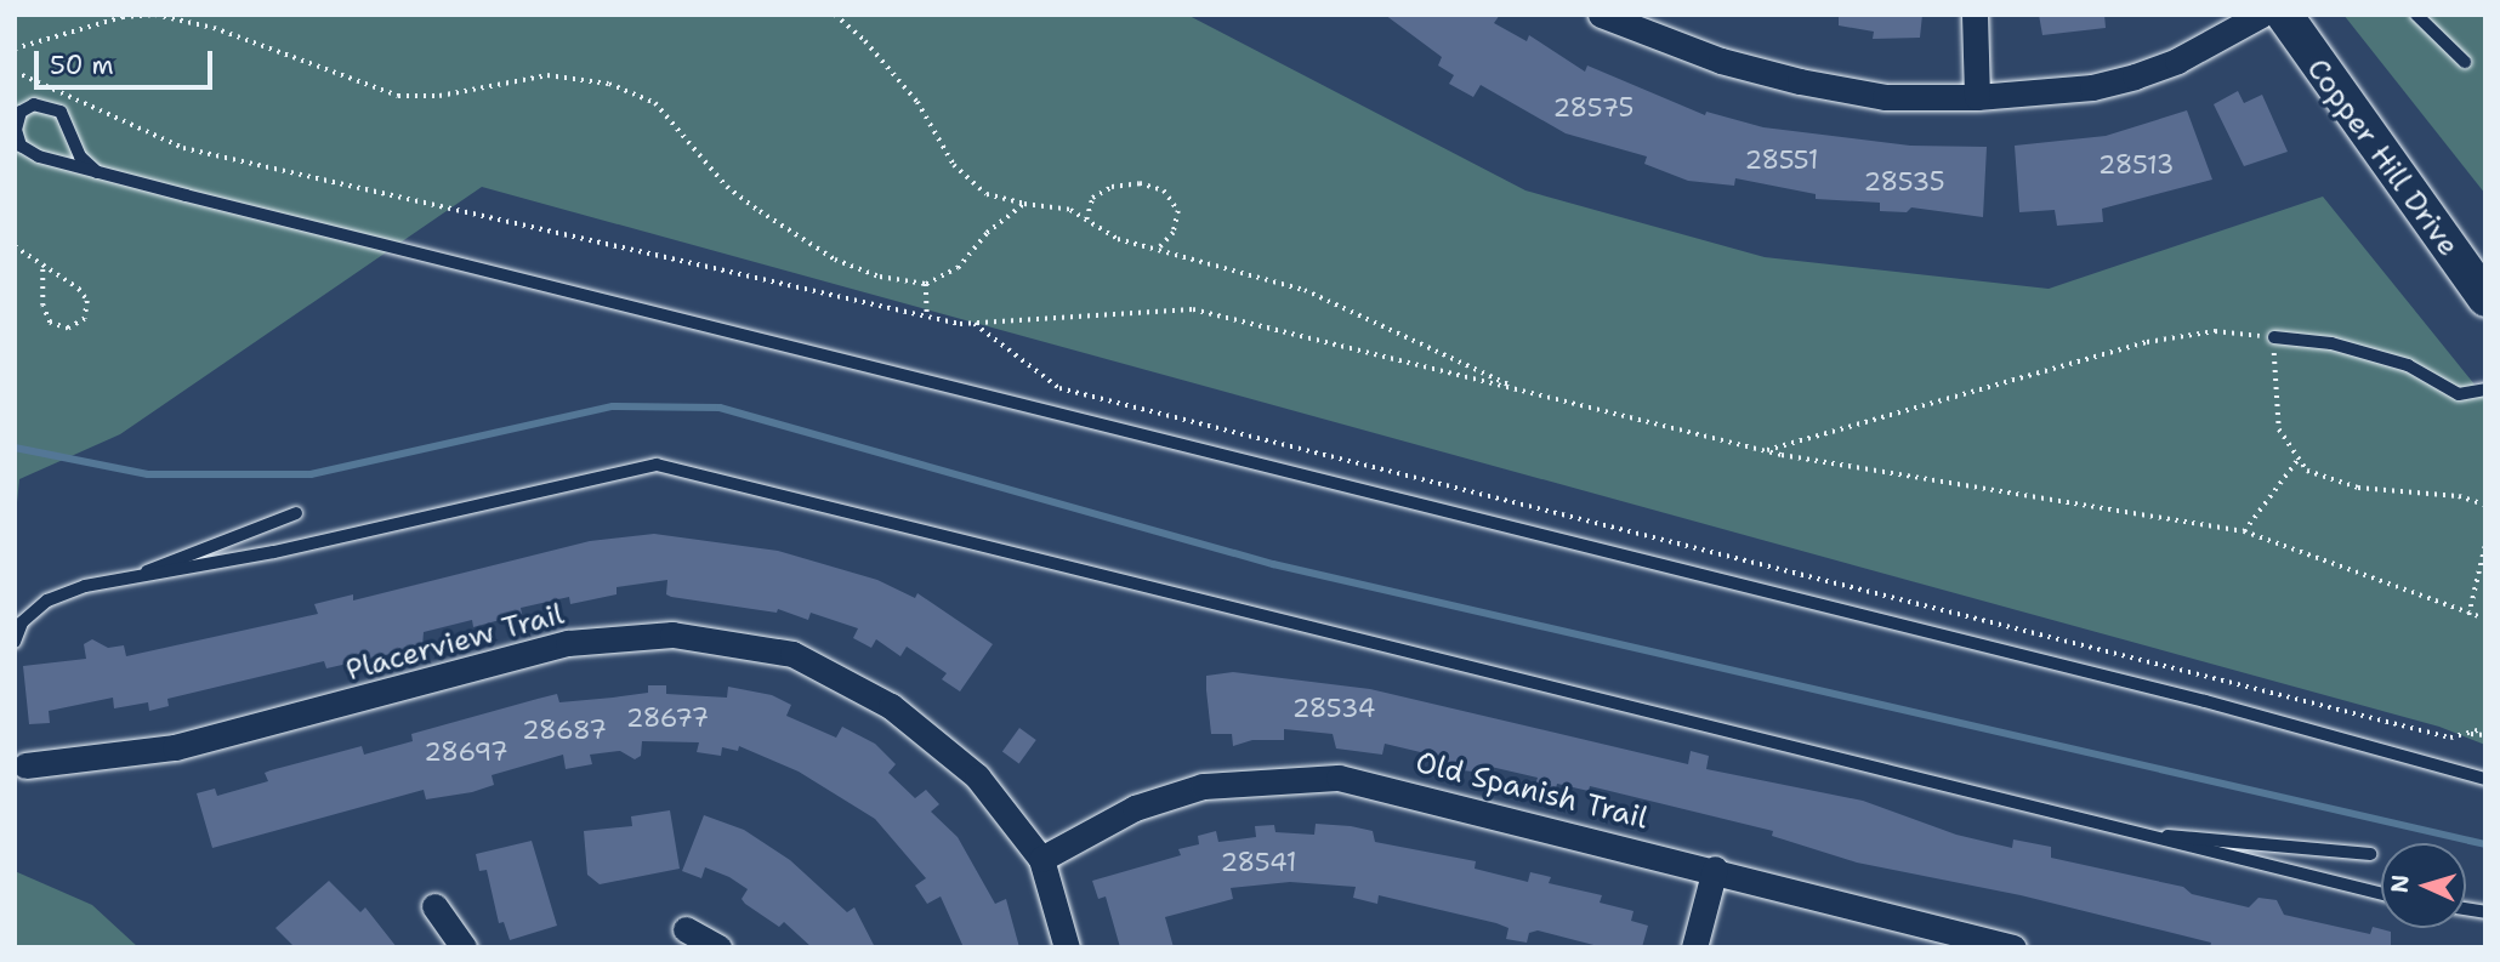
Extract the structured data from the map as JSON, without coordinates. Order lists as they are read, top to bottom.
{
  "streets": {
    "main road": ["Copper Hill Drive"],
    "street": ["Placerview Trail", "Old Spanish Trail"]
  },
  "crossings": [
    ["Placerview Trail", "Old Spanish Trail"]
  ],
  "house_numbers": [
    "28575",
    "28551",
    "28513",
    "28535",
    "28534",
    "28677",
    "28687",
    "28697",
    "28541"
  ],
  "scale_bar": "50 m",
  "north": "left"
}
